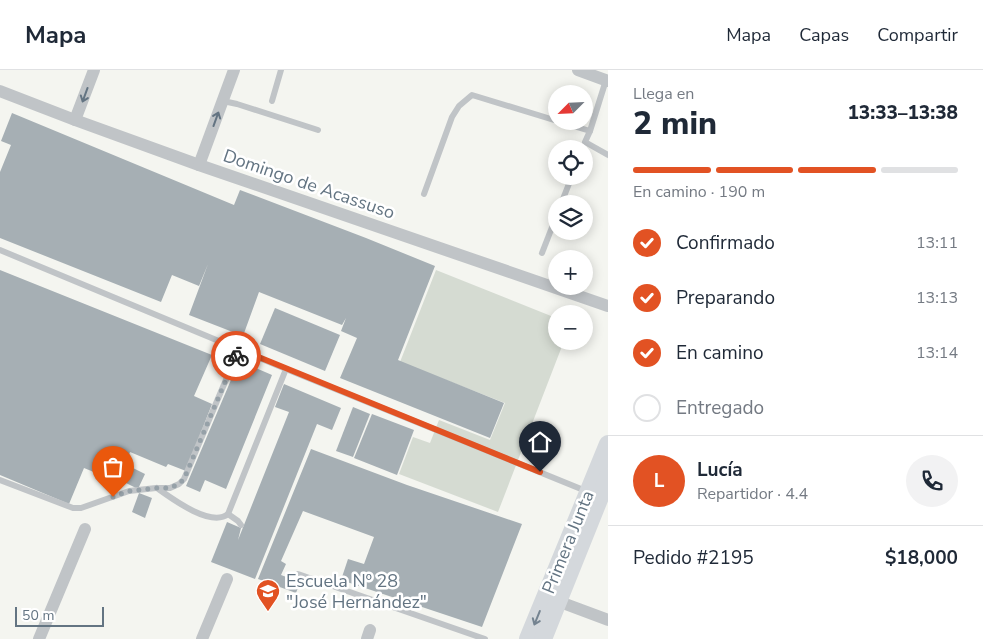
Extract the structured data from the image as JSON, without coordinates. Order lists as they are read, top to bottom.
{
  "streets": {
    "main road": ["Primera Junta"],
    "street": ["Domingo de Acassuso"]
  },
  "places": {
    "school or university": ["Escuela Nº 28 \"José Hernández\""]
  },
  "scale_bar": "50 m",
  "north": "bottom left",
  "page": {
    "header": "Mapa",
    "nav": ["Mapa", "Capas", "Compartir"],
    "heading": ["2 min", "Llega en", "13:33–13:38"],
    "panel": [
      "Lucía",
      "Repartidor · 4.4",
      "Pedido #2195",
      "$18,000"
    ],
    "map_buttons": ["+", "−"],
    "bar": "En camino · 190 m",
    "list": [
      ["Confirmado", "13:11"],
      ["Preparando", "13:13"],
      ["En camino", "13:14"],
      "Entregado"
    ],
    "round": "L",
    "scale": "50 m"
  }
}
